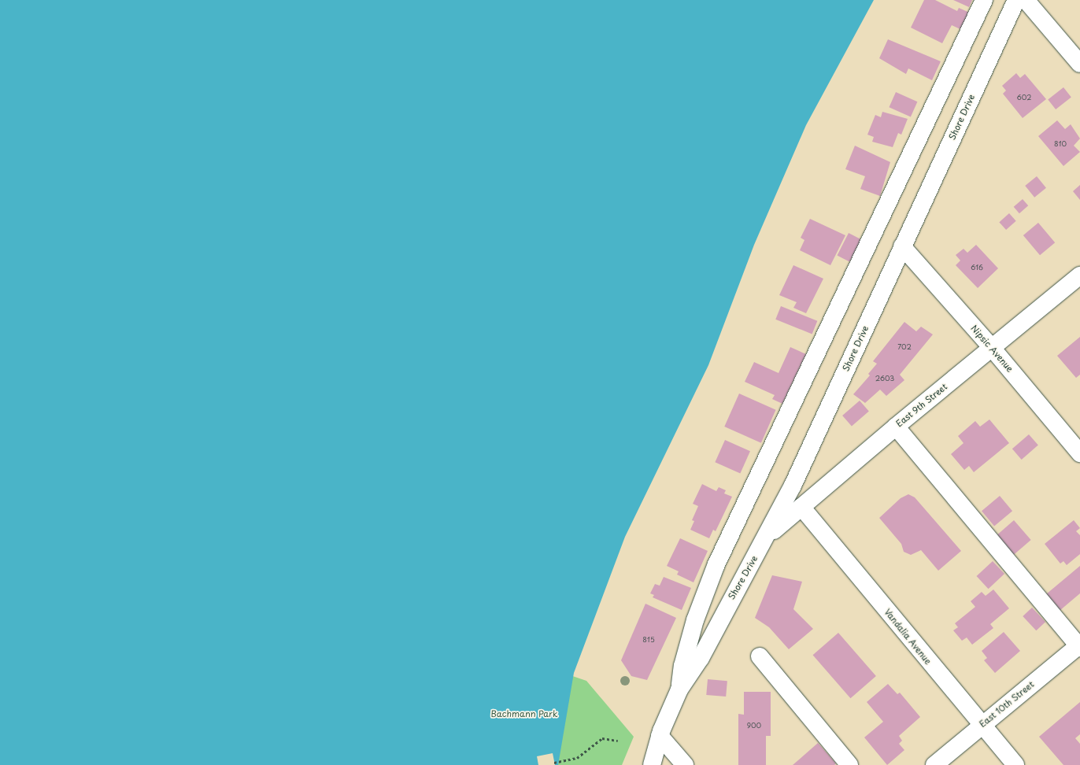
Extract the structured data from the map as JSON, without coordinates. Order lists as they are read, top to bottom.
{
  "streets": {
    "street": [
      "Shore Drive",
      "Nipsic Avenue",
      "East 9th Street",
      "Vandalia Avenue",
      "East 10th Street"
    ]
  },
  "crossings": [
    ["Shore Drive", "Nipsic Avenue"],
    ["Shore Drive", "East 9th Street"],
    ["Nipsic Avenue", "East 9th Street"],
    ["East 9th Street", "Vandalia Avenue"],
    ["Vandalia Avenue", "East 10th Street"]
  ],
  "parks": ["Bachmann Park"],
  "house_numbers": [
    "602",
    "810",
    "616",
    "702",
    "2603",
    "815",
    "900"
  ]
}
